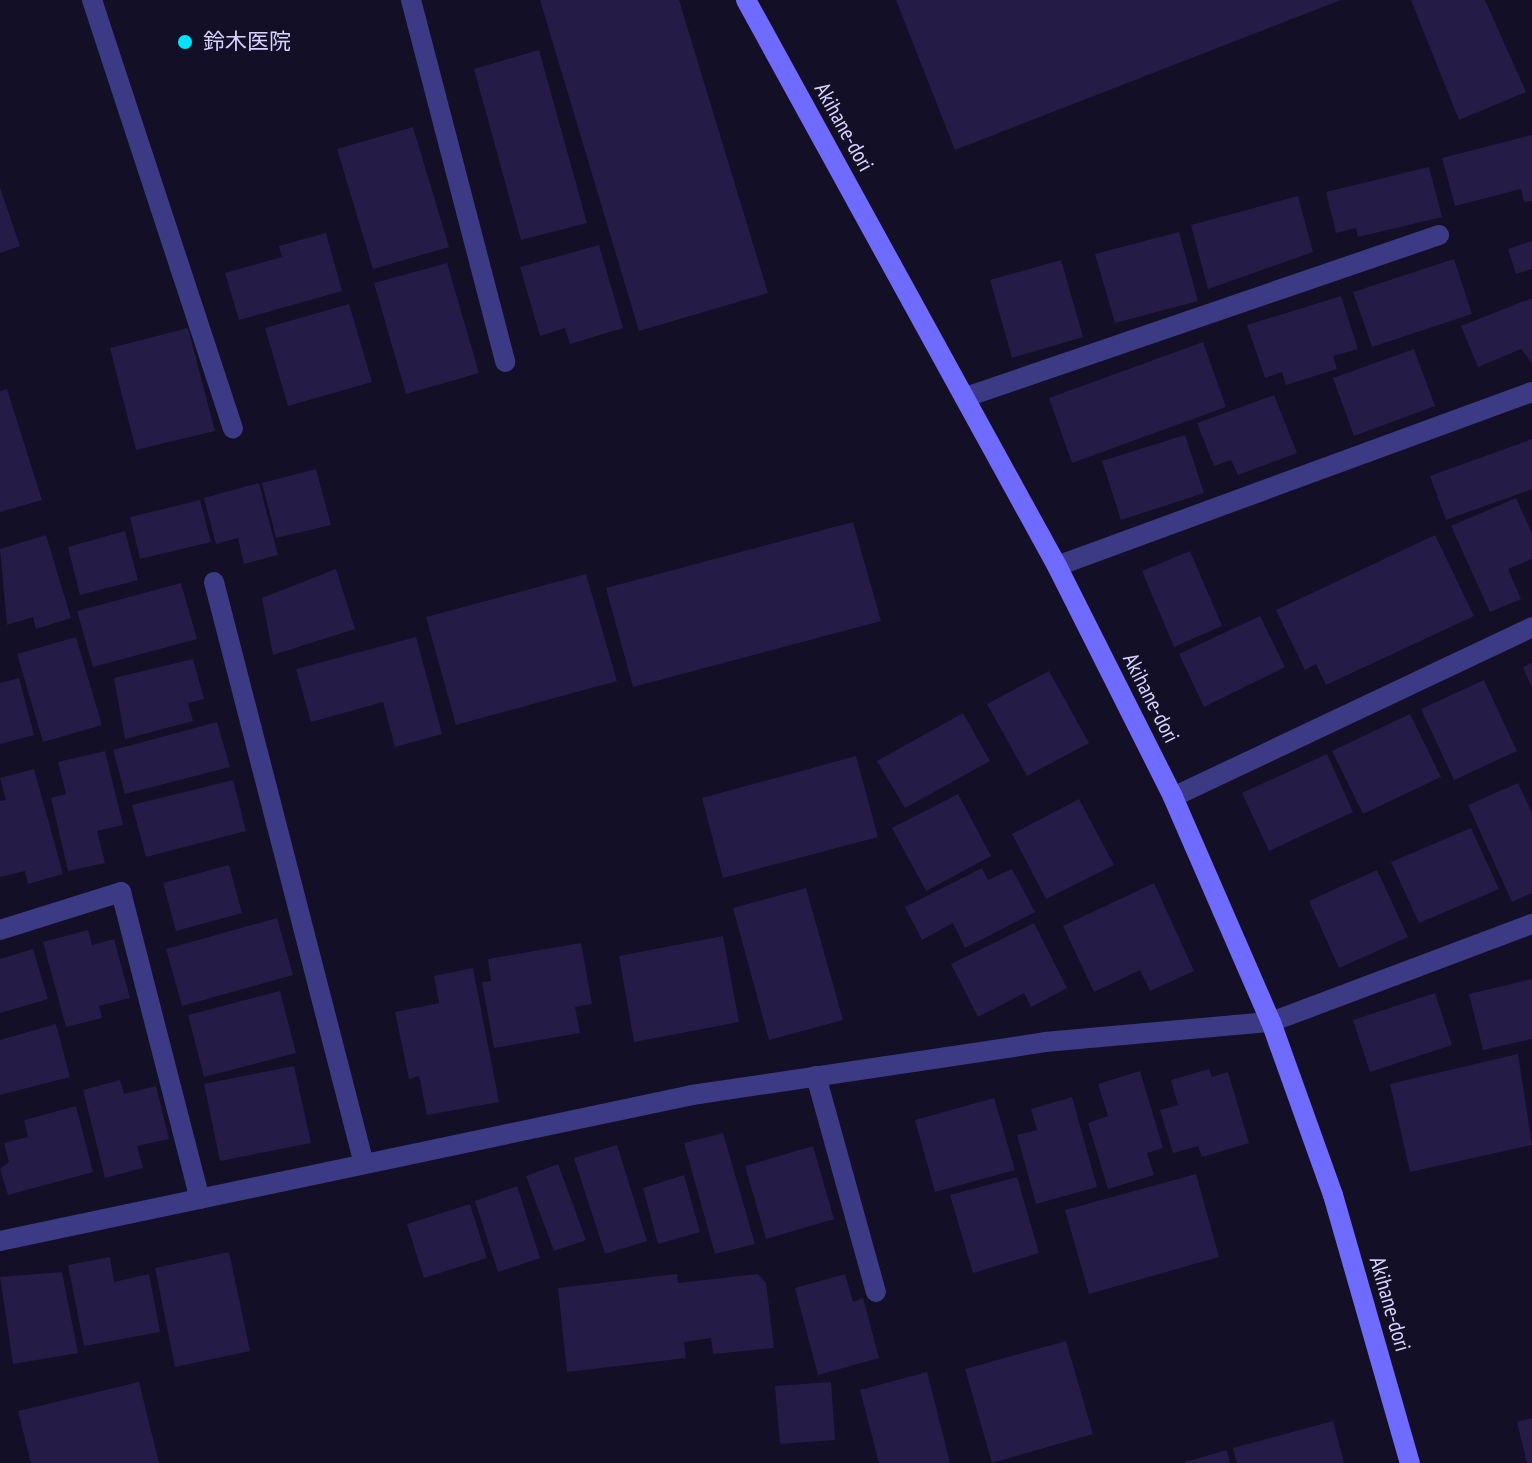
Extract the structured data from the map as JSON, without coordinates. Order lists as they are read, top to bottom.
{
  "streets": {
    "street": ["Akihane-dori"]
  },
  "places": ["鈴木医院"]
}
